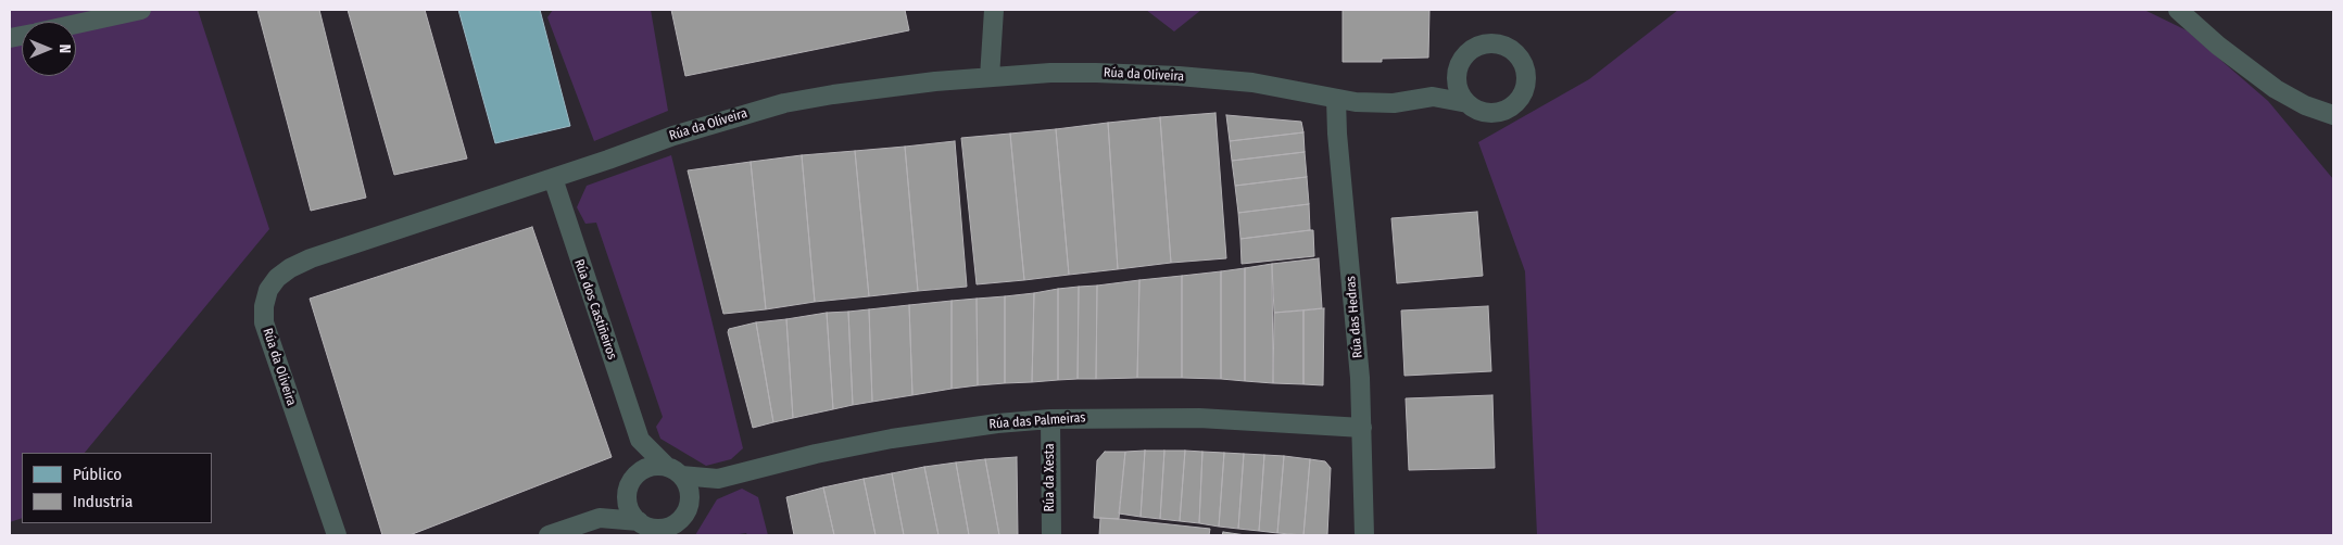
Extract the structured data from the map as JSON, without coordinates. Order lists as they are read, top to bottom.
{
  "streets": {
    "street": [
      "Rúa da Oliveira",
      "Rúa dos Castiñeiros",
      "Rúa das Hedras",
      "Rúa das Palmeiras",
      "Rúa da Xesta"
    ]
  },
  "crossings": [
    ["Rúa da Oliveira", "Rúa dos Castiñeiros"],
    ["Rúa da Oliveira", "Rúa das Hedras"],
    ["Rúa dos Castiñeiros", "Rúa das Palmeiras"],
    ["Rúa das Hedras", "Rúa das Palmeiras"],
    ["Rúa das Palmeiras", "Rúa da Xesta"]
  ],
  "legend": ["Público", "Industria"],
  "north": "right"
}
